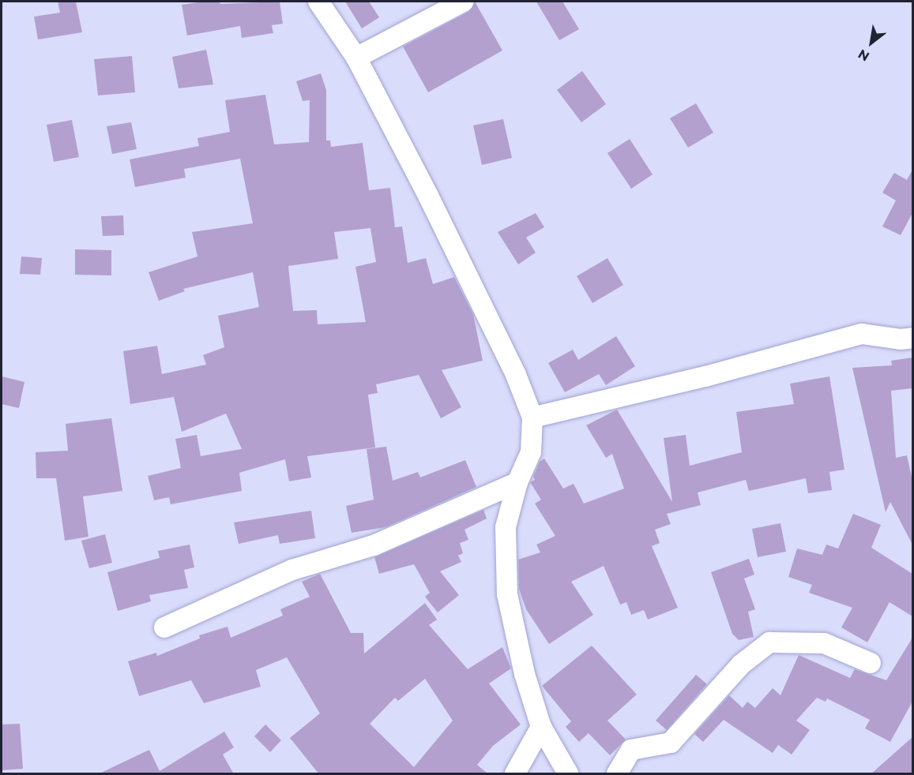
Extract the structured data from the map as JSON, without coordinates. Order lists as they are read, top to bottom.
{
  "north": "bottom left"
}
